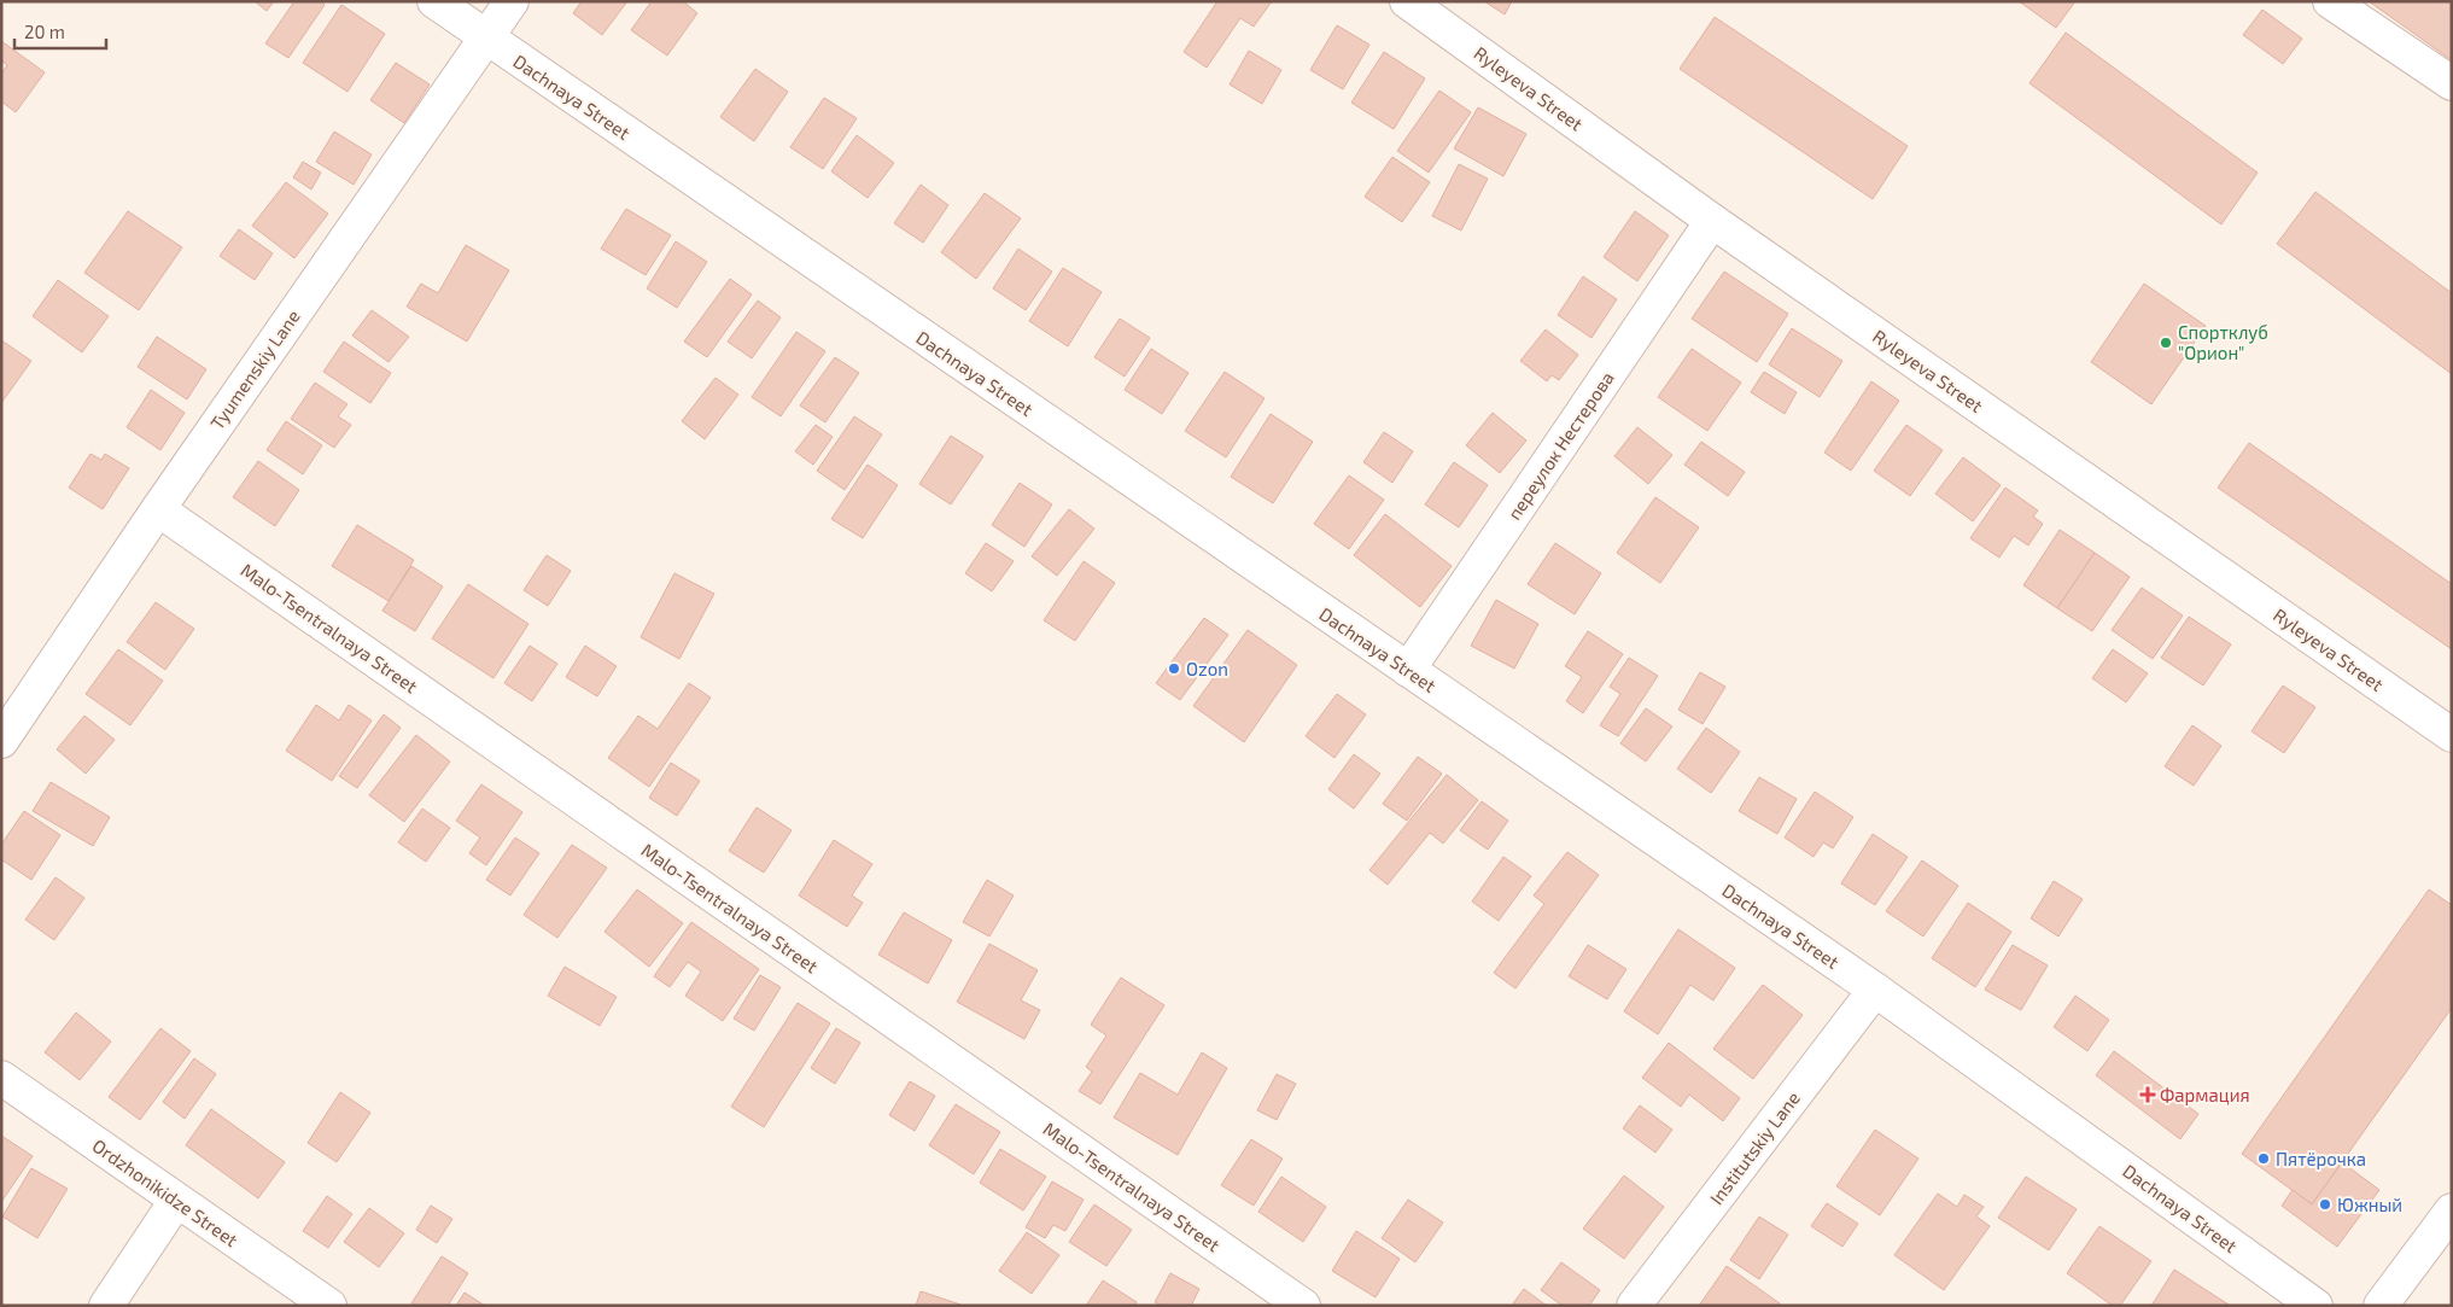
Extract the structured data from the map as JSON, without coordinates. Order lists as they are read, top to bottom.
{
  "streets": {
    "street": [
      "Ryleyeva Street",
      "Dachnaya Street",
      "Tyumenskiy Lane",
      "переулок Нестерова",
      "Malo-Tsentralnaya Street",
      "Institutskiy Lane",
      "Ordzhonikidze Street"
    ]
  },
  "crossings": [
    ["Ryleyeva Street", "переулок Нестерова"],
    ["Dachnaya Street", "Tyumenskiy Lane"],
    ["Dachnaya Street", "переулок Нестерова"],
    ["Dachnaya Street", "Institutskiy Lane"],
    ["Tyumenskiy Lane", "Malo-Tsentralnaya Street"]
  ],
  "places": {
    "other": [
      "Спортклуб \"Орион\"",
      "Ozon",
      "Пятёрочка",
      "Южный"
    ],
    "health": ["Фармация"]
  },
  "scale_bar": "20 m"
}
